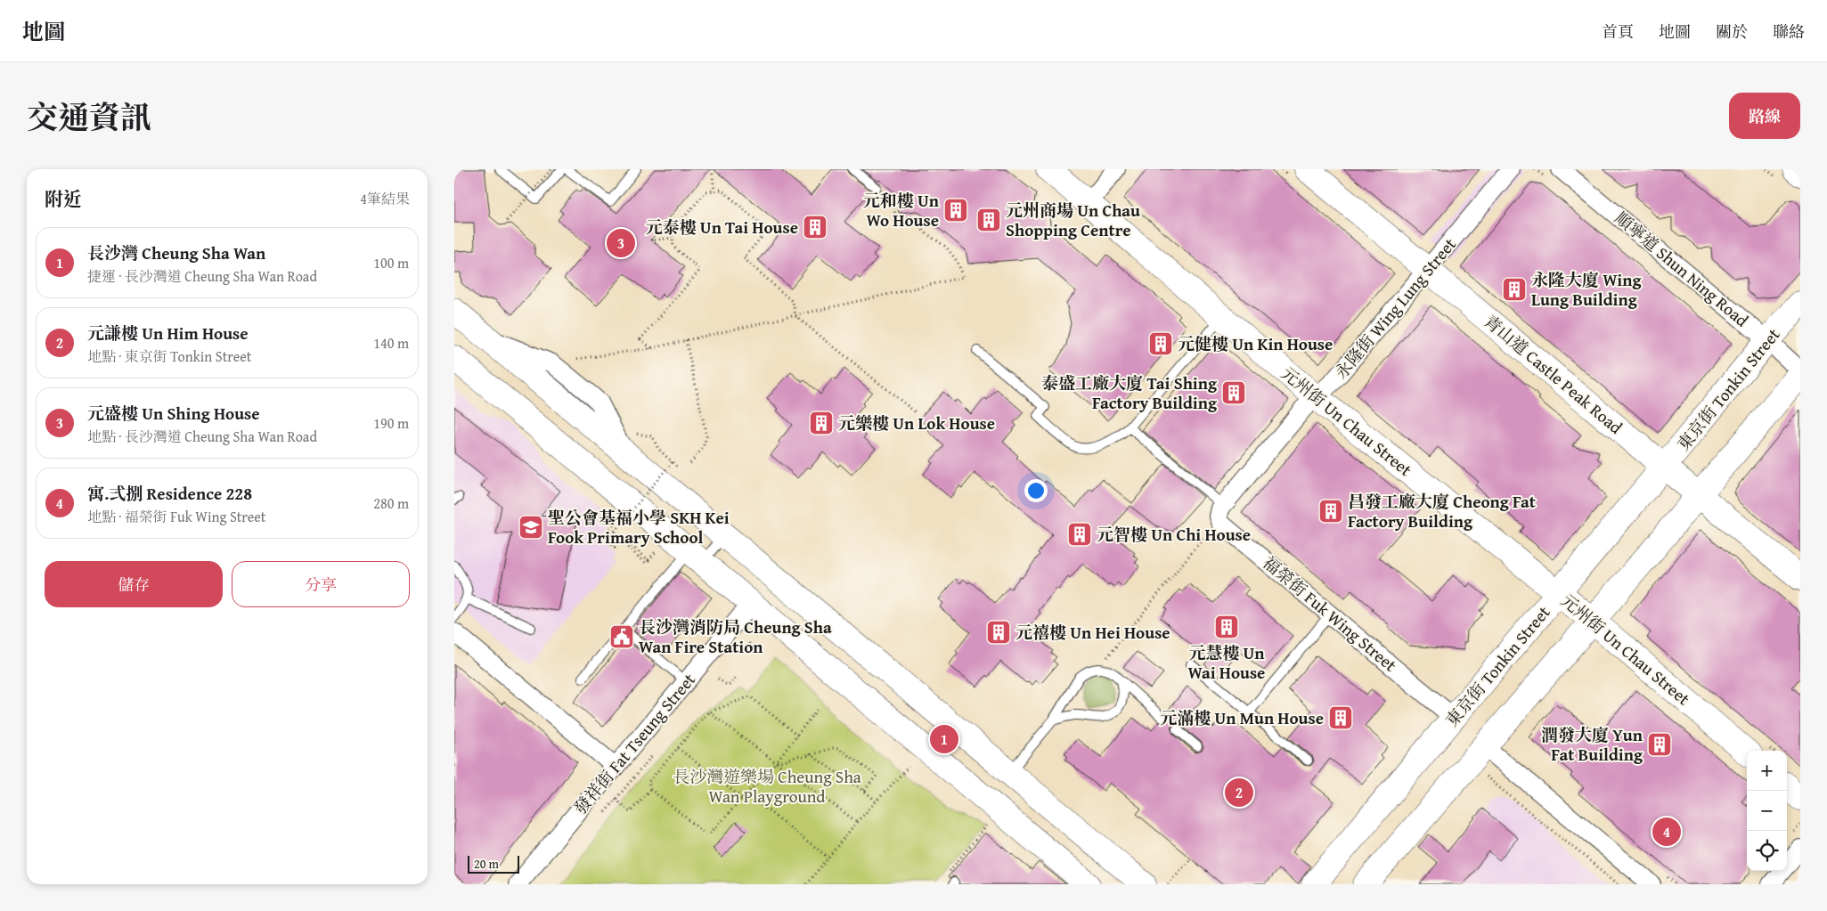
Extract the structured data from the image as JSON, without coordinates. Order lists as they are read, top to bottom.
{
  "streets": {
    "main road": ["青山道 Castle Peak Road", "東京街 Tonkin Street", "元州街 Un Chau Street"],
    "street": [
      "順寧道 Shun Ning Road",
      "永隆街 Wing Lung Street",
      "福榮街 Fuk Wing Street",
      "發祥街 Fat Tseung Street"
    ]
  },
  "crossings": [
    ["順寧道 Shun Ning Road", "東京街 Tonkin Street"],
    ["永隆街 Wing Lung Street", "青山道 Castle Peak Road"],
    ["永隆街 Wing Lung Street", "元州街 Un Chau Street"],
    ["永隆街 Wing Lung Street", "福榮街 Fuk Wing Street"],
    ["青山道 Castle Peak Road", "東京街 Tonkin Street"],
    ["東京街 Tonkin Street", "元州街 Un Chau Street"],
    ["東京街 Tonkin Street", "福榮街 Fuk Wing Street"]
  ],
  "parks": ["長沙灣遊樂場 Cheung Sha Wan Playground"],
  "places": {
    "building": [
      "元和樓 Un Wo House",
      "元州商場 Un Chau Shopping Centre",
      "元泰樓 Un Tai House",
      "永隆大廈 Wing Lung Building",
      "元健樓 Un Kin House",
      "泰盛工廠大廈 Tai Shing Factory Building",
      "元樂樓 Un Lok House",
      "昌發工廠大廈 Cheong Fat Factory Building",
      "元智樓 Un Chi House",
      "元慧樓 Un Wai House",
      "元禧樓 Un Hei House",
      "元滿樓 Un Mun House",
      "潤發大廈 Yun Fat Building"
    ],
    "school or university": ["聖公會基福小學 SKH Kei Fook Primary School"],
    "public building": ["長沙灣消防局 Cheung Sha Wan Fire Station"]
  },
  "scale_bar": "20 m",
  "page": {
    "header": "地圖",
    "nav": [
      "首頁",
      "地圖",
      "關於",
      "聯絡"
    ],
    "title": "交通資訊",
    "buttons": [
      "路線",
      ["儲存", "分享"]
    ],
    "heading": ["附近", "4筆結果"],
    "list": [
      {
        "mark": "1",
        "name": "長沙灣 Cheung Sha Wan",
        "note": "捷運 · 長沙灣道 Cheung Sha Wan Road",
        "value": "100 m"
      },
      {
        "mark": "2",
        "name": "元謙樓 Un Him House",
        "note": "地點 · 東京街 Tonkin Street",
        "value": "140 m"
      },
      {
        "mark": "3",
        "name": "元盛樓 Un Shing House",
        "note": "地點 · 長沙灣道 Cheung Sha Wan Road",
        "value": "190 m"
      },
      {
        "mark": "4",
        "name": "寓.弍捌 Residence 228",
        "note": "地點 · 福榮街 Fuk Wing Street",
        "value": "280 m"
      }
    ],
    "pins": [
      "3",
      "1",
      "2",
      "4"
    ],
    "map_buttons": ["+", "−"],
    "scale": "20 m"
  }
}
